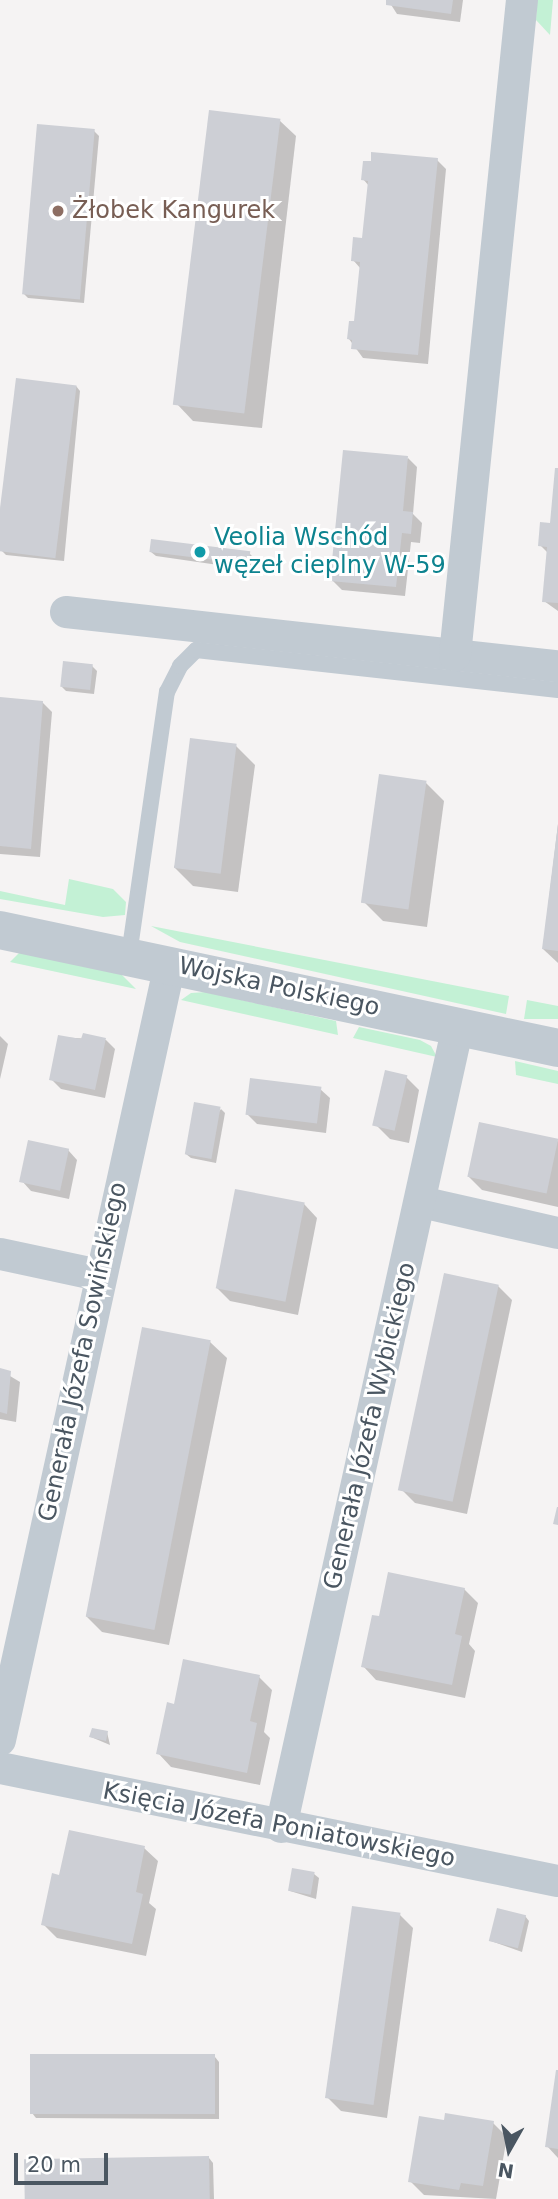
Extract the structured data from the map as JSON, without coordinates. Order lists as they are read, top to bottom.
{
  "streets": {
    "street": [
      "Wojska Polskiego",
      "Generała Józefa Sowińskiego",
      "Generała Józefa Wybickiego",
      "Księcia Józefa Poniatowskiego"
    ]
  },
  "crossings": [
    ["Wojska Polskiego", "Generała Józefa Sowińskiego"],
    ["Wojska Polskiego", "Generała Józefa Wybickiego"],
    ["Generała Józefa Wybickiego", "Księcia Józefa Poniatowskiego"]
  ],
  "places": ["Żłobek Kangurek", "Veolia Wschód węzeł cieplny W-59"],
  "scale_bar": "20 m",
  "north": "bottom"
}
